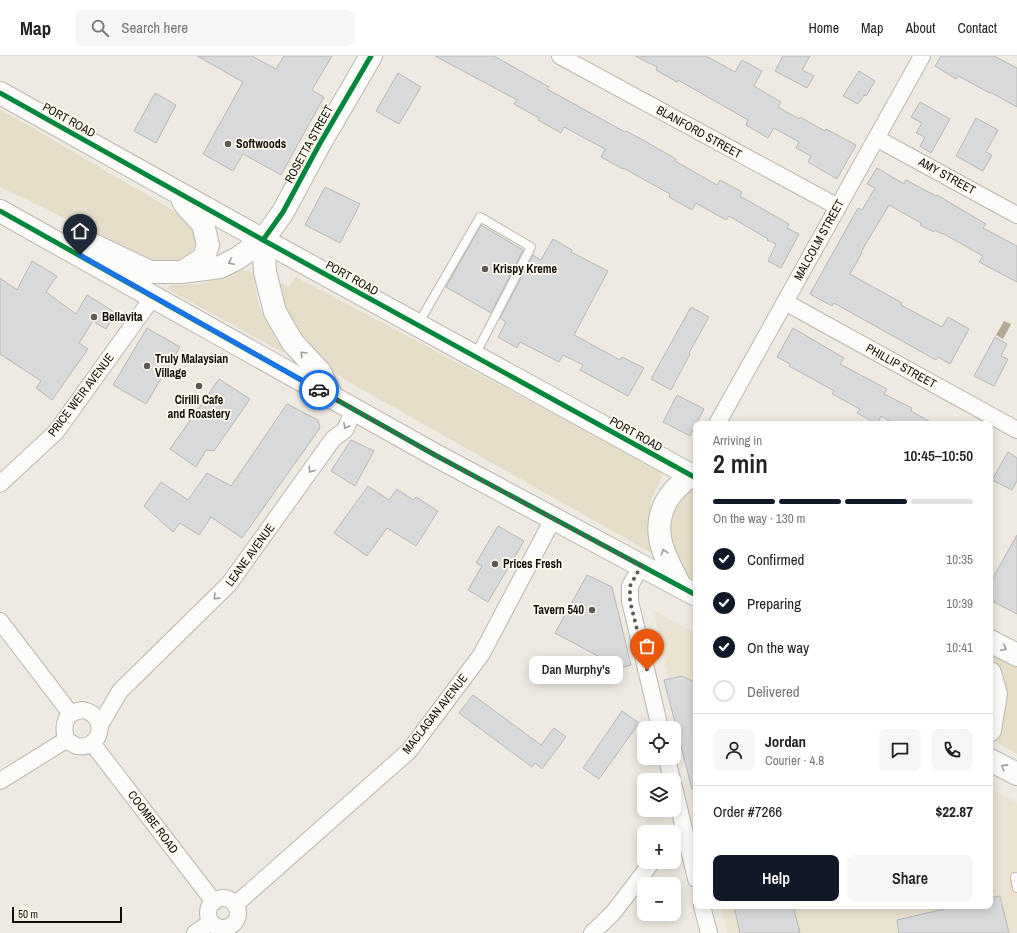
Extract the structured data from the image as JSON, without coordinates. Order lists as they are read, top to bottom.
{
  "streets": {
    "main road": ["PORT ROAD", "ROSETTA STREET"],
    "street": [
      "BLANFORD STREET",
      "AMY STREET",
      "MALCOLM STREET",
      "PHILLIP STREET",
      "PRICE WEIR AVENUE",
      "LEANE AVENUE",
      "MACLAGAN AVENUE",
      "COOMBE ROAD"
    ]
  },
  "crossings": [
    ["PORT ROAD", "ROSETTA STREET"],
    ["BLANFORD STREET", "MALCOLM STREET"],
    ["AMY STREET", "MALCOLM STREET"],
    ["MALCOLM STREET", "PHILLIP STREET"],
    ["LEANE AVENUE", "COOMBE ROAD"],
    ["MACLAGAN AVENUE", "COOMBE ROAD"]
  ],
  "one_way": ["LEANE AVENUE"],
  "places": [
    "Softwoods",
    "Krispy Kreme",
    "Bellavita",
    "Truly Malaysian Village",
    "Cirilli Cafe and Roastery",
    "Prices Fresh",
    "Tavern 540",
    "Dan Murphy's"
  ],
  "scale_bar": "50 m",
  "page": {
    "header": "Map",
    "search": "Search here",
    "nav": [
      "Home",
      "Map",
      "About",
      "Contact"
    ],
    "heading": ["2 min", "Arriving in", "10:45–10:50"],
    "panel": [
      "Jordan",
      "Courier · 4.8",
      "Order #7266",
      "$22.87"
    ],
    "bar": "On the way · 130 m",
    "list": [
      ["Confirmed", "10:35"],
      ["Preparing", "10:39"],
      ["On the way", "10:41"],
      "Delivered"
    ],
    "bubble": "Dan Murphy's",
    "map_buttons": ["+", "−"],
    "buttons": ["Help", "Share"],
    "scale": "50 m"
  }
}
